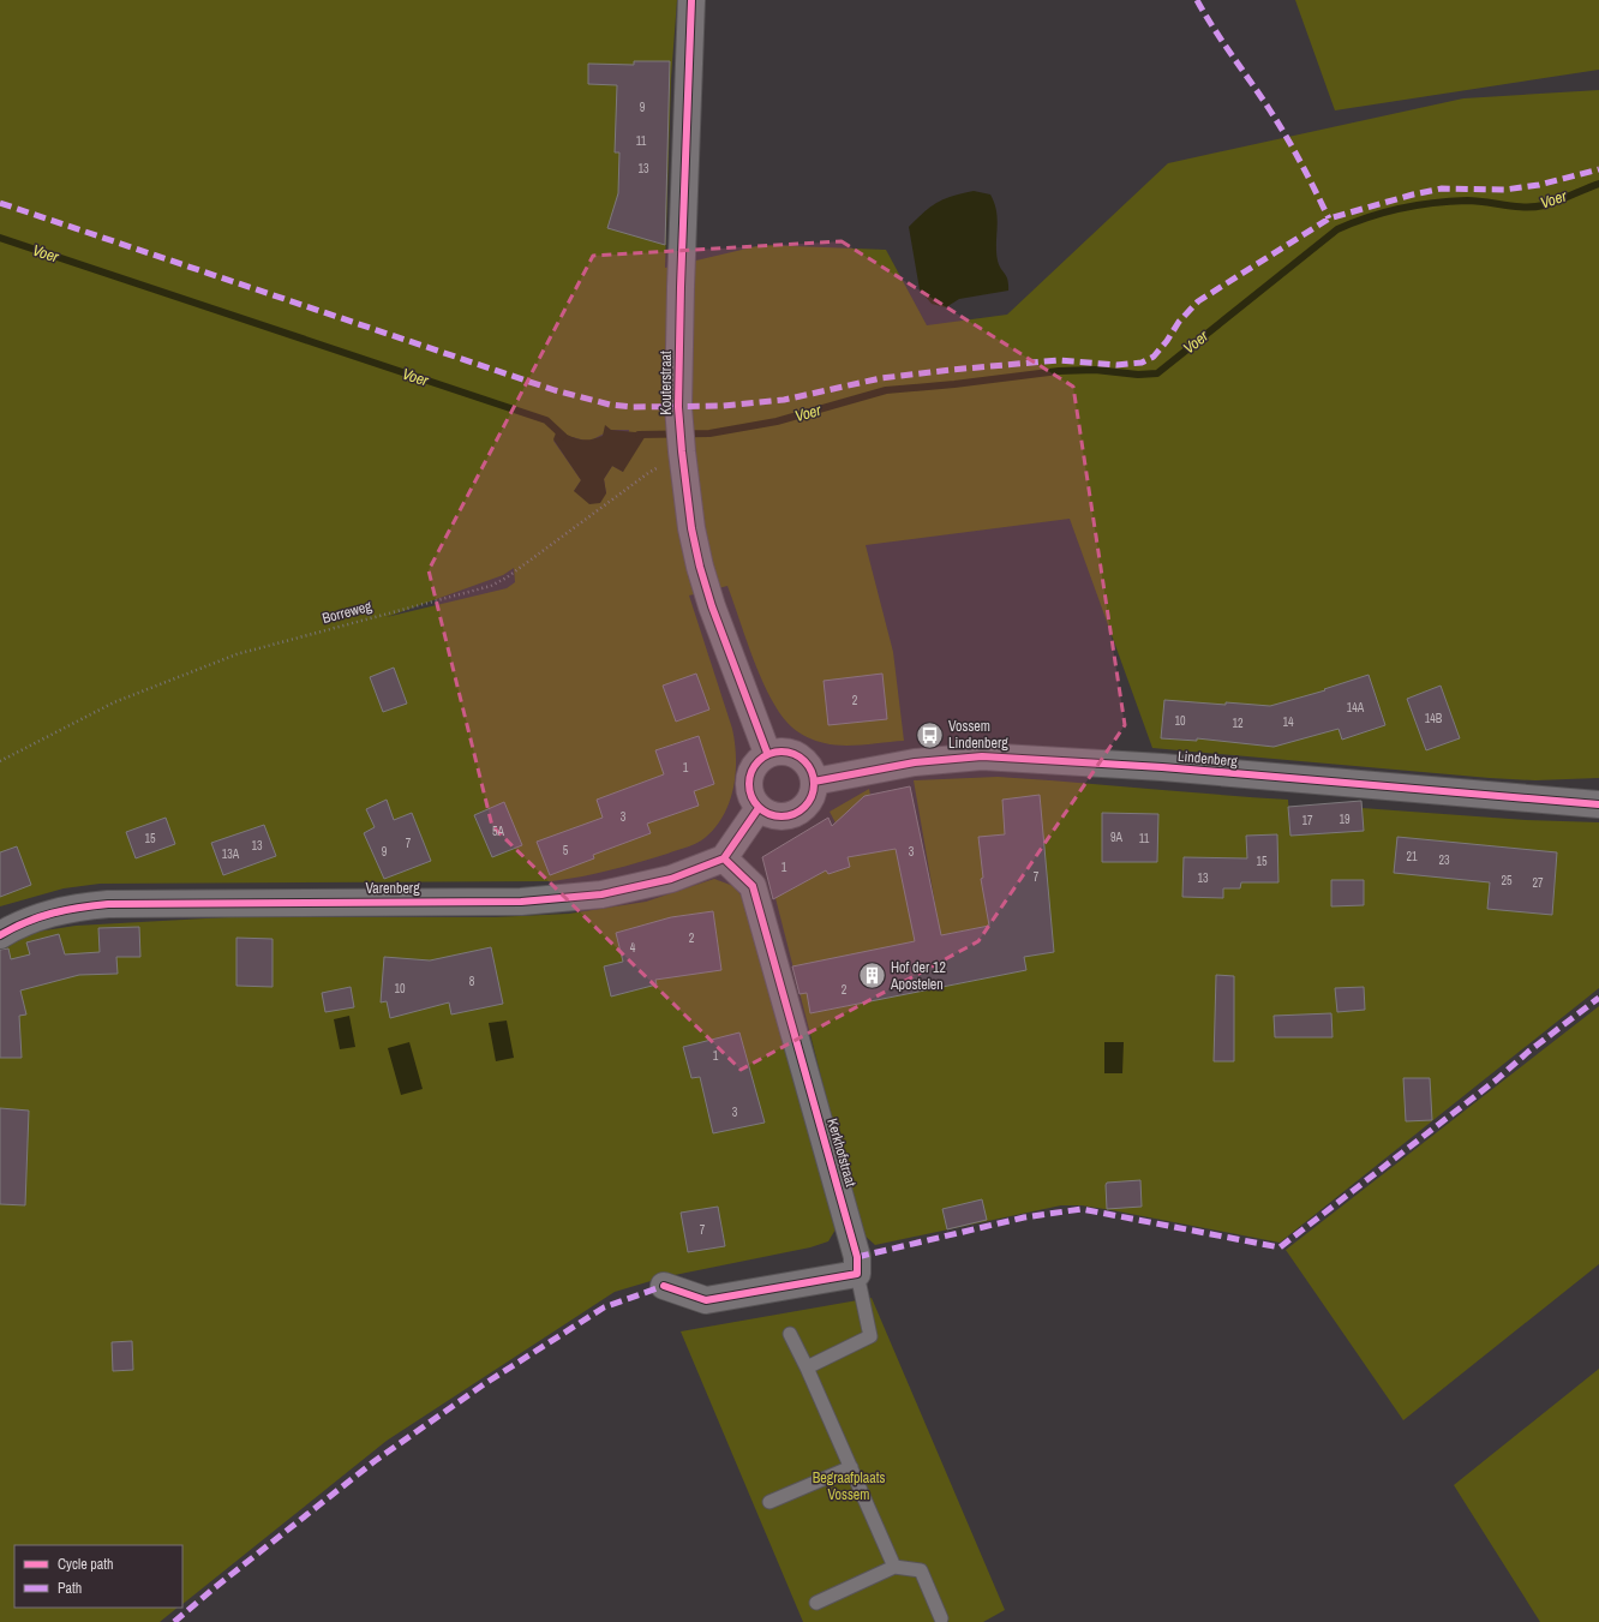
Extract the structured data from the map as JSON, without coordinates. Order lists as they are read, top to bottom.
{
  "streets": {
    "street": [
      "Kouterstraat",
      "Lindenberg",
      "Varenberg",
      "Kerkhofstraat"
    ],
    "path": ["Borreweg"]
  },
  "crossings": [
    ["Kouterstraat", "Borreweg"],
    ["Kouterstraat", "Lindenberg"],
    ["Varenberg", "Kerkhofstraat"]
  ],
  "water": ["Voer"],
  "parks": ["Begraafplaats Vossem"],
  "places": {
    "bus stop": ["Vossem Lindenberg"],
    "building": ["Hof der 12 Apostelen"]
  },
  "house_numbers": [
    "9",
    "11",
    "13",
    "2",
    "14A",
    "14B",
    "10",
    "14",
    "12",
    "1",
    "3",
    "19",
    "17",
    "5A",
    "9A",
    "15",
    "11",
    "7",
    "13",
    "5",
    "9",
    "3",
    "13A",
    "21",
    "23",
    "15",
    "1",
    "7",
    "13",
    "25",
    "27",
    "2",
    "4",
    "8",
    "10",
    "2",
    "1",
    "3",
    "7"
  ],
  "legend": ["Cycle path", "Path"]
}
